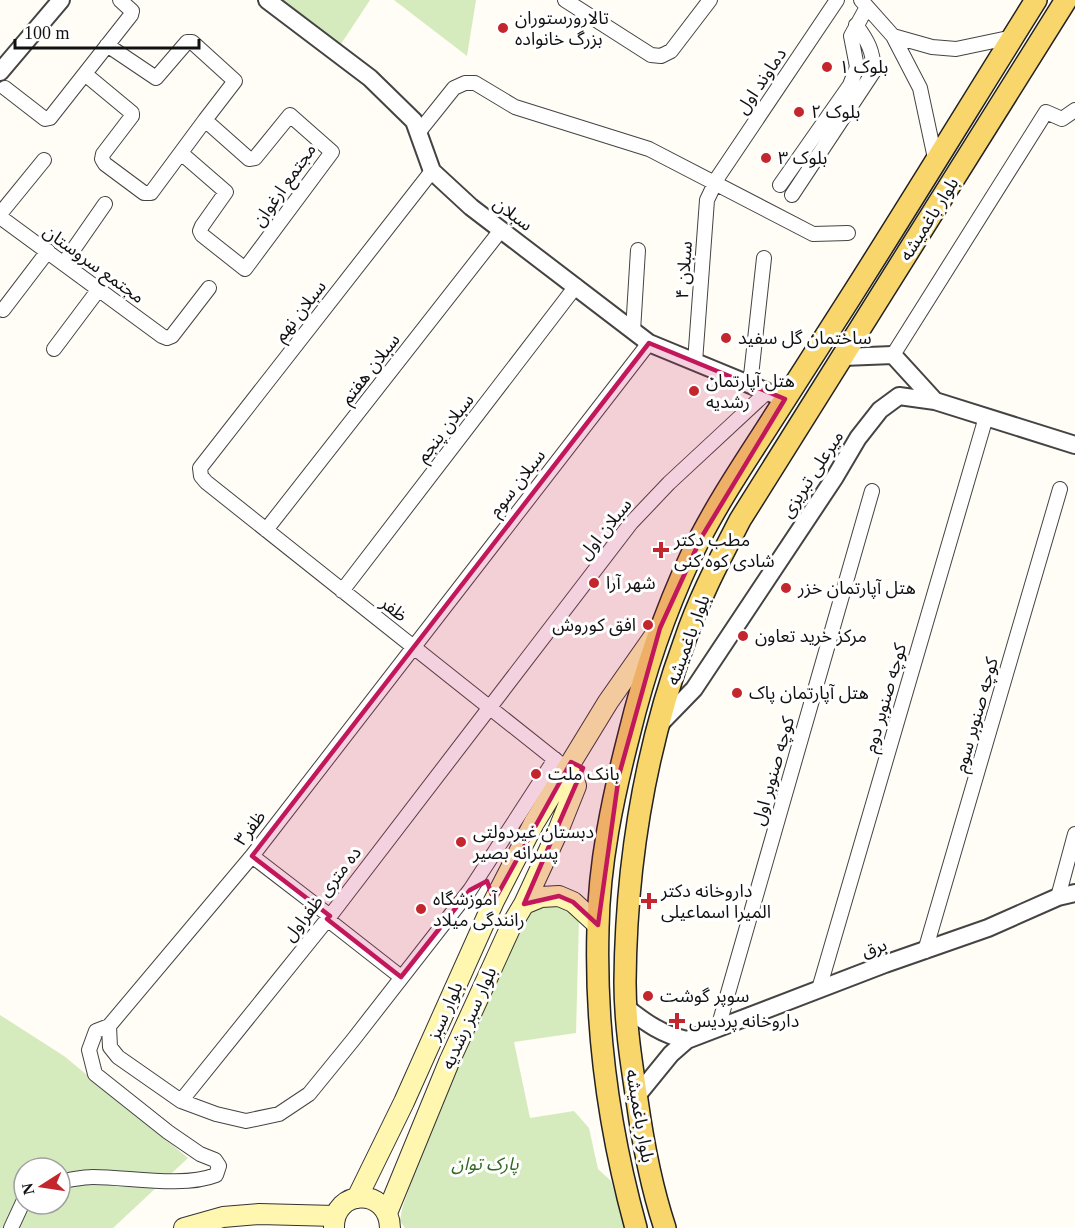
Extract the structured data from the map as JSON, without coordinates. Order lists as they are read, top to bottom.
{
  "streets": {
    "main road": ["بلوار باغمیشه", "بلوار سبز", "بلوار سبز رشدیه"],
    "street": [
      "دماوند اول",
      "مجتمع ارغوان",
      "سبلان",
      "مجتمع سروستان",
      "سبلان ۴",
      "سبلان نهم",
      "سبلان هفتم",
      "سبلان پنجم",
      "میرعلی تبریزی",
      "سبلان سوم",
      "سبلان اول",
      "ظفر",
      "کوچه صنوبر دوم",
      "کوچه صنوبر سوم",
      "کوچه صنوبر اول",
      "ظفر۳",
      "ده متری ظفراول",
      "برق"
    ]
  },
  "crossings": [
    ["دماوند اول", "سبلان ۴"],
    ["سبلان", "بلوار باغمیشه"],
    ["سبلان", "سبلان ۴"],
    ["سبلان", "سبلان نهم"],
    ["سبلان", "سبلان هفتم"],
    ["سبلان", "سبلان پنجم"],
    ["سبلان", "سبلان سوم"],
    ["سبلان", "سبلان اول"],
    ["بلوار باغمیشه", "میرعلی تبریزی"],
    ["بلوار باغمیشه", "سبلان اول"],
    ["بلوار باغمیشه", "بلوار سبز"],
    ["سبلان نهم", "ظفر"],
    ["سبلان هفتم", "ظفر"],
    ["سبلان پنجم", "ظفر"],
    ["میرعلی تبریزی", "کوچه صنوبر دوم"],
    ["سبلان سوم", "ظفر"],
    ["سبلان سوم", "ظفر۳"],
    ["سبلان اول", "ظفر"],
    ["سبلان اول", "ده متری ظفراول"],
    ["ظفر", "ظفر۳"],
    ["ظفر", "ده متری ظفراول"],
    ["ظفر", "بلوار سبز"],
    ["ظفر", "بلوار سبز رشدیه"],
    ["کوچه صنوبر دوم", "برق"],
    ["کوچه صنوبر سوم", "برق"],
    ["کوچه صنوبر اول", "برق"],
    ["بلوار سبز", "بلوار سبز رشدیه"]
  ],
  "parks": ["پارک توان"],
  "places": {
    "other": [
      "تالارورستوران بزرگ خانواده",
      "بلوک ۱",
      "بلوک ۲",
      "بلوک ۳",
      "ساختمان گل سفید",
      "هتل آپارتمان رشدیه",
      "شهر آرا",
      "هتل آپارتمان خزر",
      "افق کوروش",
      "مرکز خرید تعاون",
      "هتل آپارتمان پاک",
      "بانک ملت",
      "دبستان غیردولتی پسرانه بصیر",
      "آموزشگاه رانندگی میلاد",
      "سوپر گوشت"
    ],
    "health": ["مطب دکتر شادی کوه کنی", "داروخانه دکتر المیرا اسماعیلی", "داروخانه پردیس"]
  },
  "scale_bar": "100 m",
  "north": "left"
}
